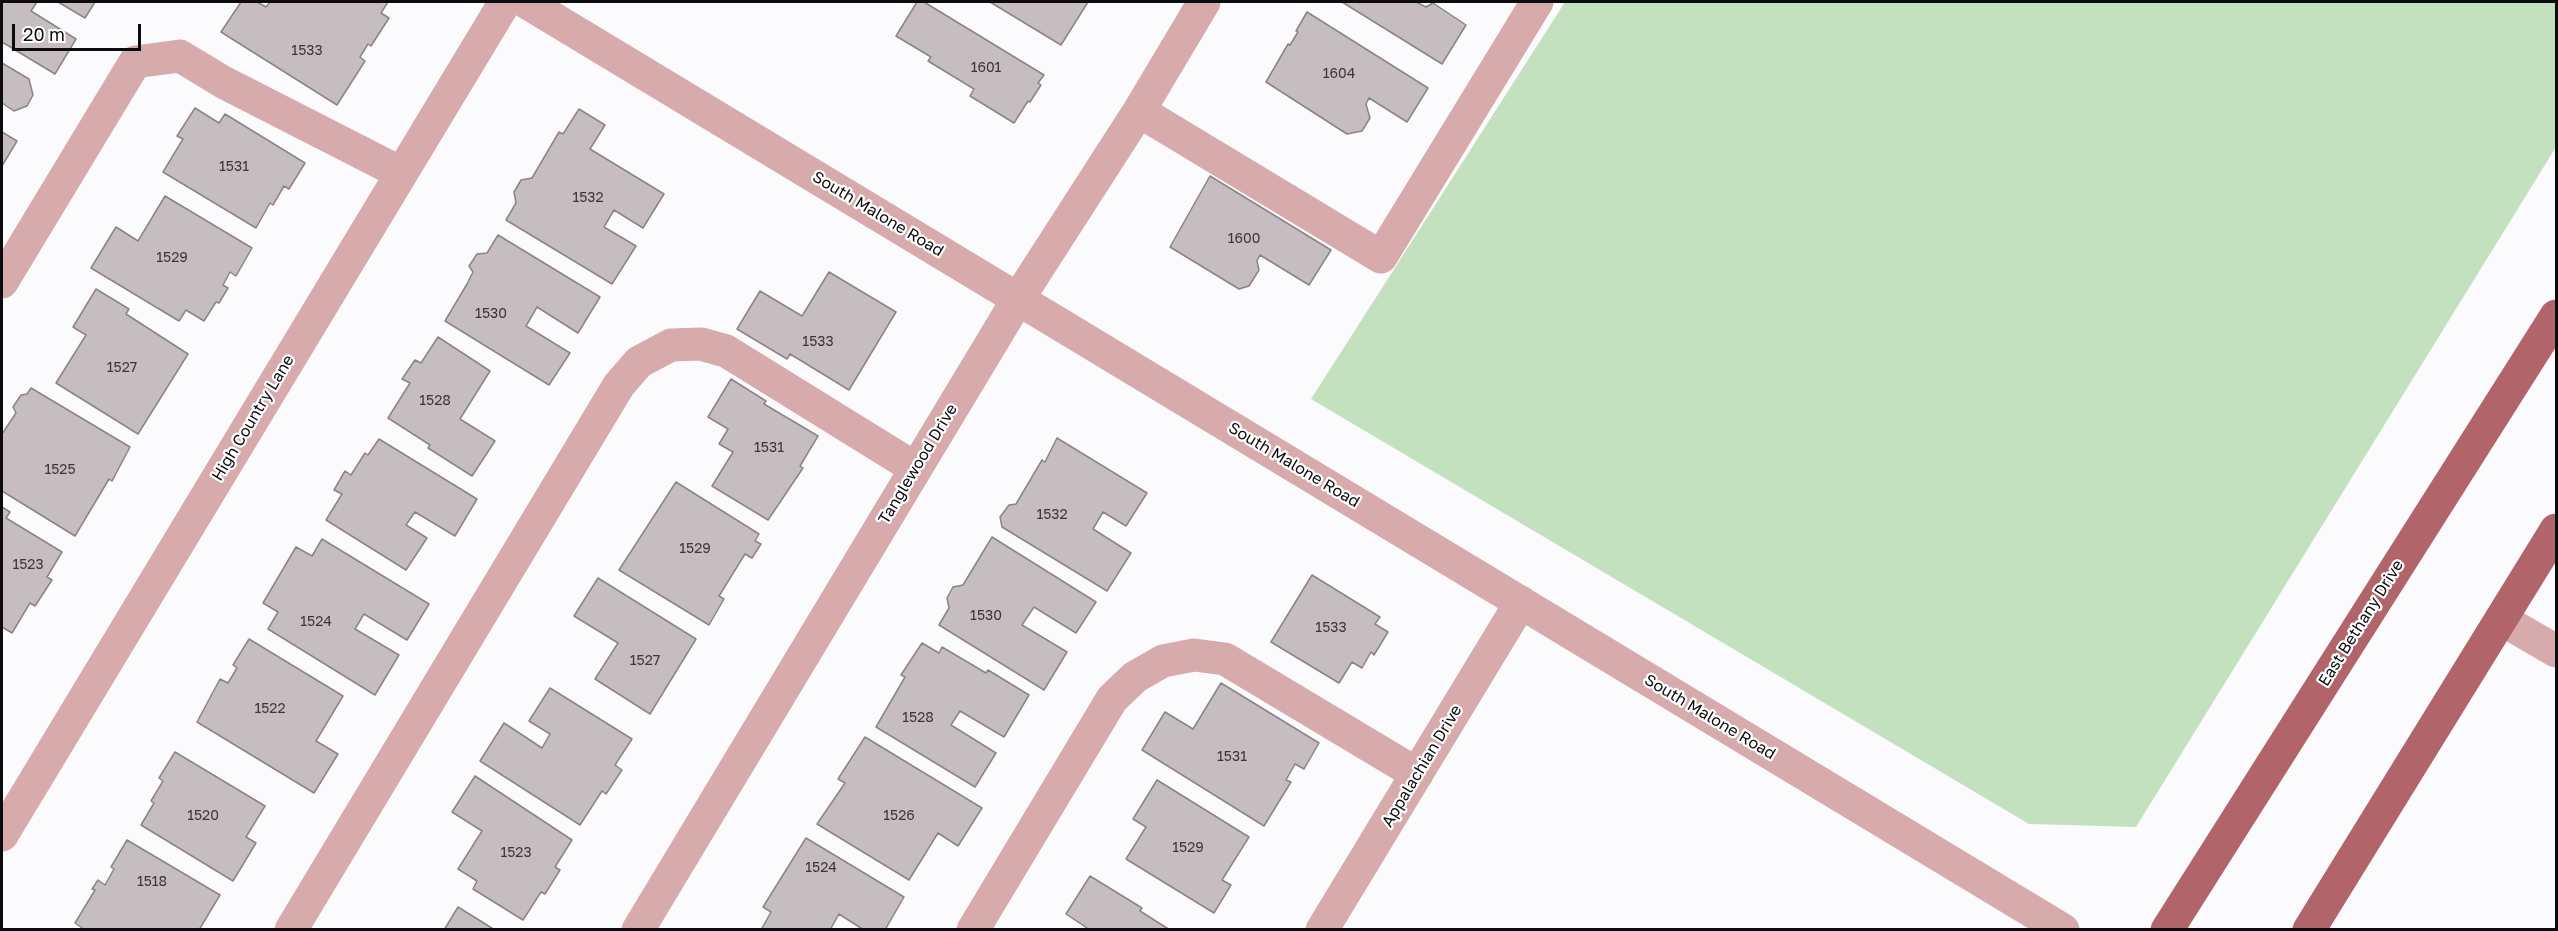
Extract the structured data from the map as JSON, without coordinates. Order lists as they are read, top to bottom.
{
  "streets": {
    "main road": ["East Bethany Drive"],
    "street": [
      "South Malone Road",
      "High Country Lane",
      "Tanglewood Drive",
      "Appalachian Drive"
    ]
  },
  "crossings": [
    ["South Malone Road", "Tanglewood Drive"],
    ["South Malone Road", "Appalachian Drive"]
  ],
  "house_numbers": [
    "1533",
    "1601",
    "1604",
    "1531",
    "1532",
    "1600",
    "1529",
    "1530",
    "1533",
    "1527",
    "1528",
    "1531",
    "1525",
    "1532",
    "1529",
    "1523",
    "1530",
    "1524",
    "1533",
    "1527",
    "1522",
    "1528",
    "1531",
    "1520",
    "1526",
    "1529",
    "1523",
    "1524",
    "1518"
  ],
  "scale_bar": "20 m"
}
